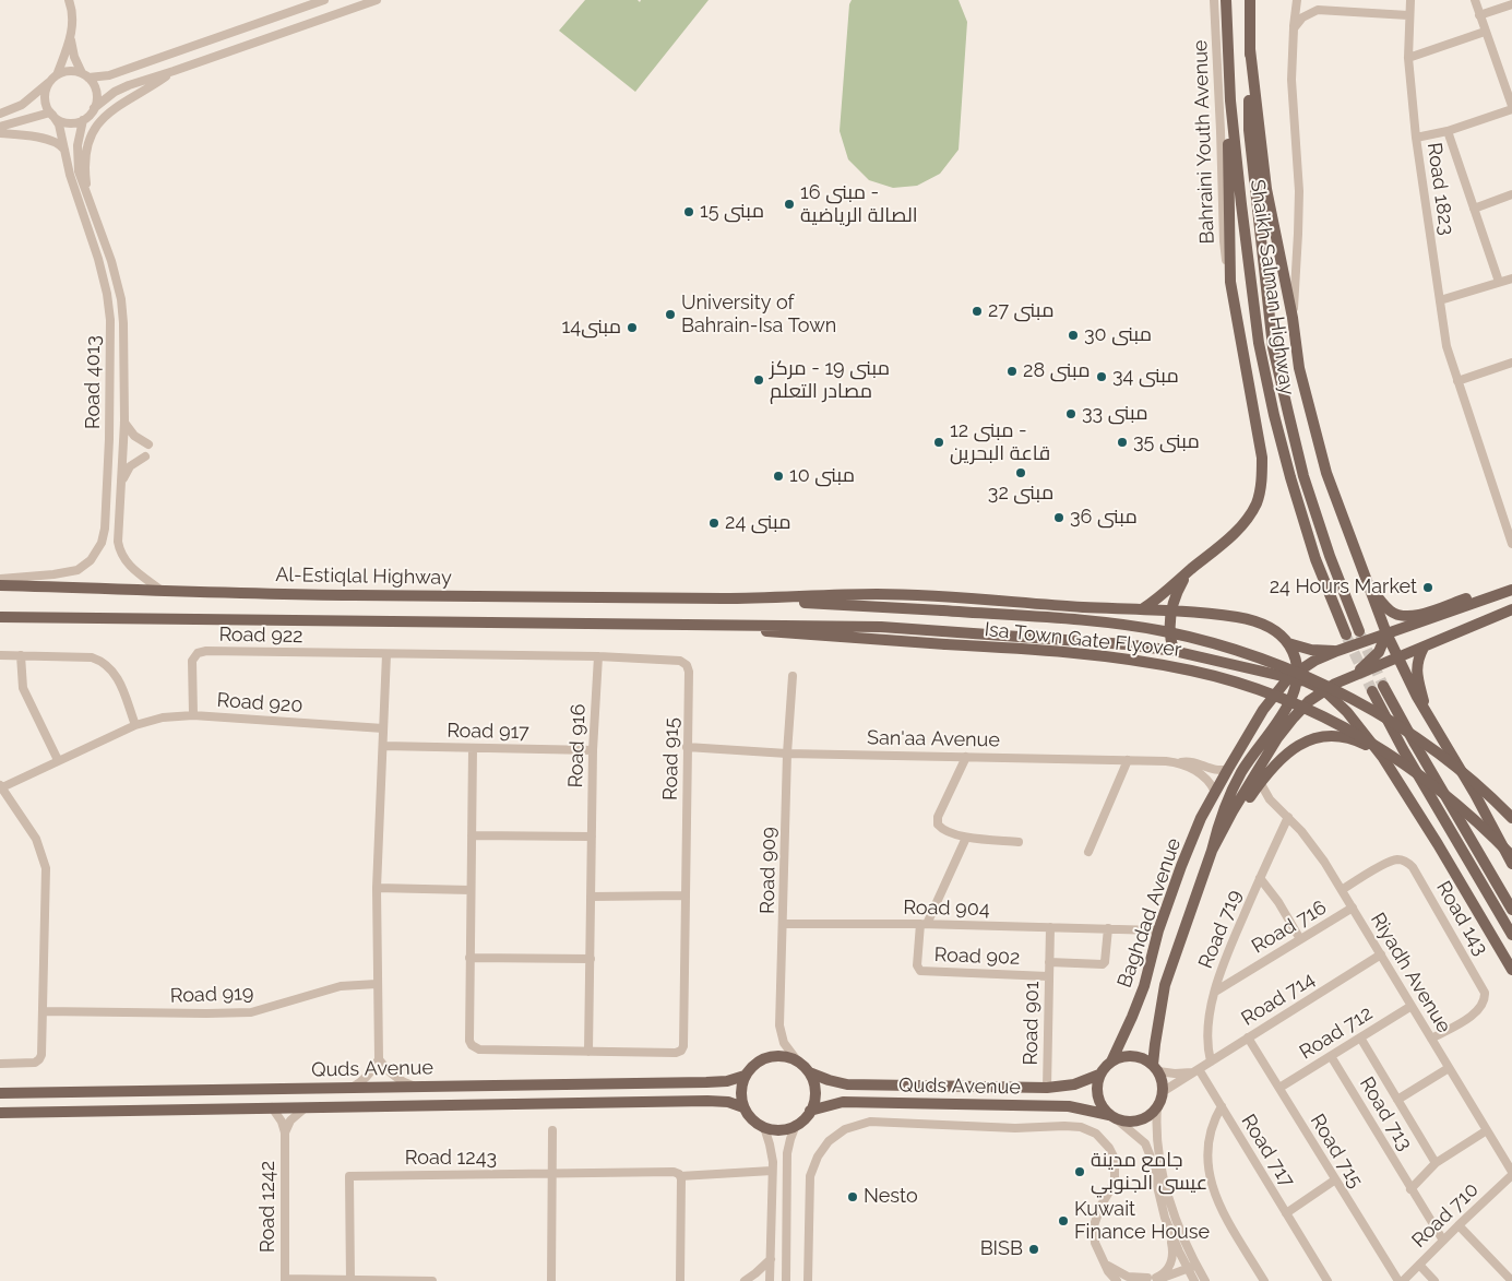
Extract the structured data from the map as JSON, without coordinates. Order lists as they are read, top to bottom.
{
  "streets": {
    "main road": [
      "Shaikh Salman Highway",
      "Al-Estiqlal Highway",
      "Isa Town Gate Flyover",
      "Baghdad Avenue",
      "Quds Avenue"
    ],
    "street": [
      "Bahraini Youth Avenue",
      "Road 1823",
      "Road 4013",
      "Road 922",
      "Road 920",
      "Road 917",
      "San'aa Avenue",
      "Road 916",
      "Road 915",
      "Road 909",
      "Road 904",
      "Road 143",
      "Road 716",
      "Road 719",
      "Road 902",
      "Riyadh Avenue",
      "Road 919",
      "Road 714",
      "Road 901",
      "Road 712",
      "Road 713",
      "Road 717",
      "Road 715",
      "Road 1243",
      "Road 1242",
      "Road 710"
    ]
  },
  "crossings": [
    ["Shaikh Salman Highway", "Baghdad Avenue"],
    ["Road 4013", "Al-Estiqlal Highway"],
    ["Al-Estiqlal Highway", "Isa Town Gate Flyover"],
    ["Road 922", "Road 920"],
    ["Road 922", "Road 915"],
    ["Road 917", "Road 916"],
    ["Road 917", "Road 915"],
    ["San'aa Avenue", "Road 915"],
    ["San'aa Avenue", "Road 909"],
    ["San'aa Avenue", "Baghdad Avenue"],
    ["Road 916", "Road 915"],
    ["Road 909", "Road 904"],
    ["Road 909", "Quds Avenue"],
    ["Road 904", "Baghdad Avenue"],
    ["Road 904", "Road 902"],
    ["Road 904", "Road 901"],
    ["Baghdad Avenue", "Road 714"],
    ["Baghdad Avenue", "Quds Avenue"],
    ["Road 143", "Riyadh Avenue"],
    ["Road 716", "Road 719"],
    ["Road 716", "Riyadh Avenue"],
    ["Road 719", "Riyadh Avenue"],
    ["Road 719", "Road 714"],
    ["Road 902", "Road 901"],
    ["Riyadh Avenue", "Road 714"],
    ["Riyadh Avenue", "Road 712"],
    ["Riyadh Avenue", "Road 713"],
    ["Riyadh Avenue", "Road 710"],
    ["Road 714", "Quds Avenue"],
    ["Road 714", "Road 717"],
    ["Road 714", "Road 715"],
    ["Road 901", "Quds Avenue"],
    ["Road 712", "Road 713"],
    ["Road 712", "Road 715"],
    ["Quds Avenue", "Road 1242"],
    ["Road 713", "Road 710"],
    ["Road 717", "Road 715"]
  ],
  "places": [
    "مبنى 16 - الصالة الرياضية",
    "مبنى 15",
    "مبنى 27",
    "University of Bahrain-Isa Town",
    "مبنى14",
    "مبنى 30",
    "مبنى 28",
    "مبنى 34",
    "مبنى 19 - مركز مصادر التعلم",
    "مبنى 33",
    "مبنى 12 - قاعة البحرين",
    "مبنى 35",
    "مبنى 32",
    "مبنى 10",
    "مبنى 36",
    "مبنى 24",
    "24 Hours Market",
    "جامع مدينة عيسى الجنوبي",
    "Nesto",
    "Kuwait Finance House",
    "BISB"
  ]
}
